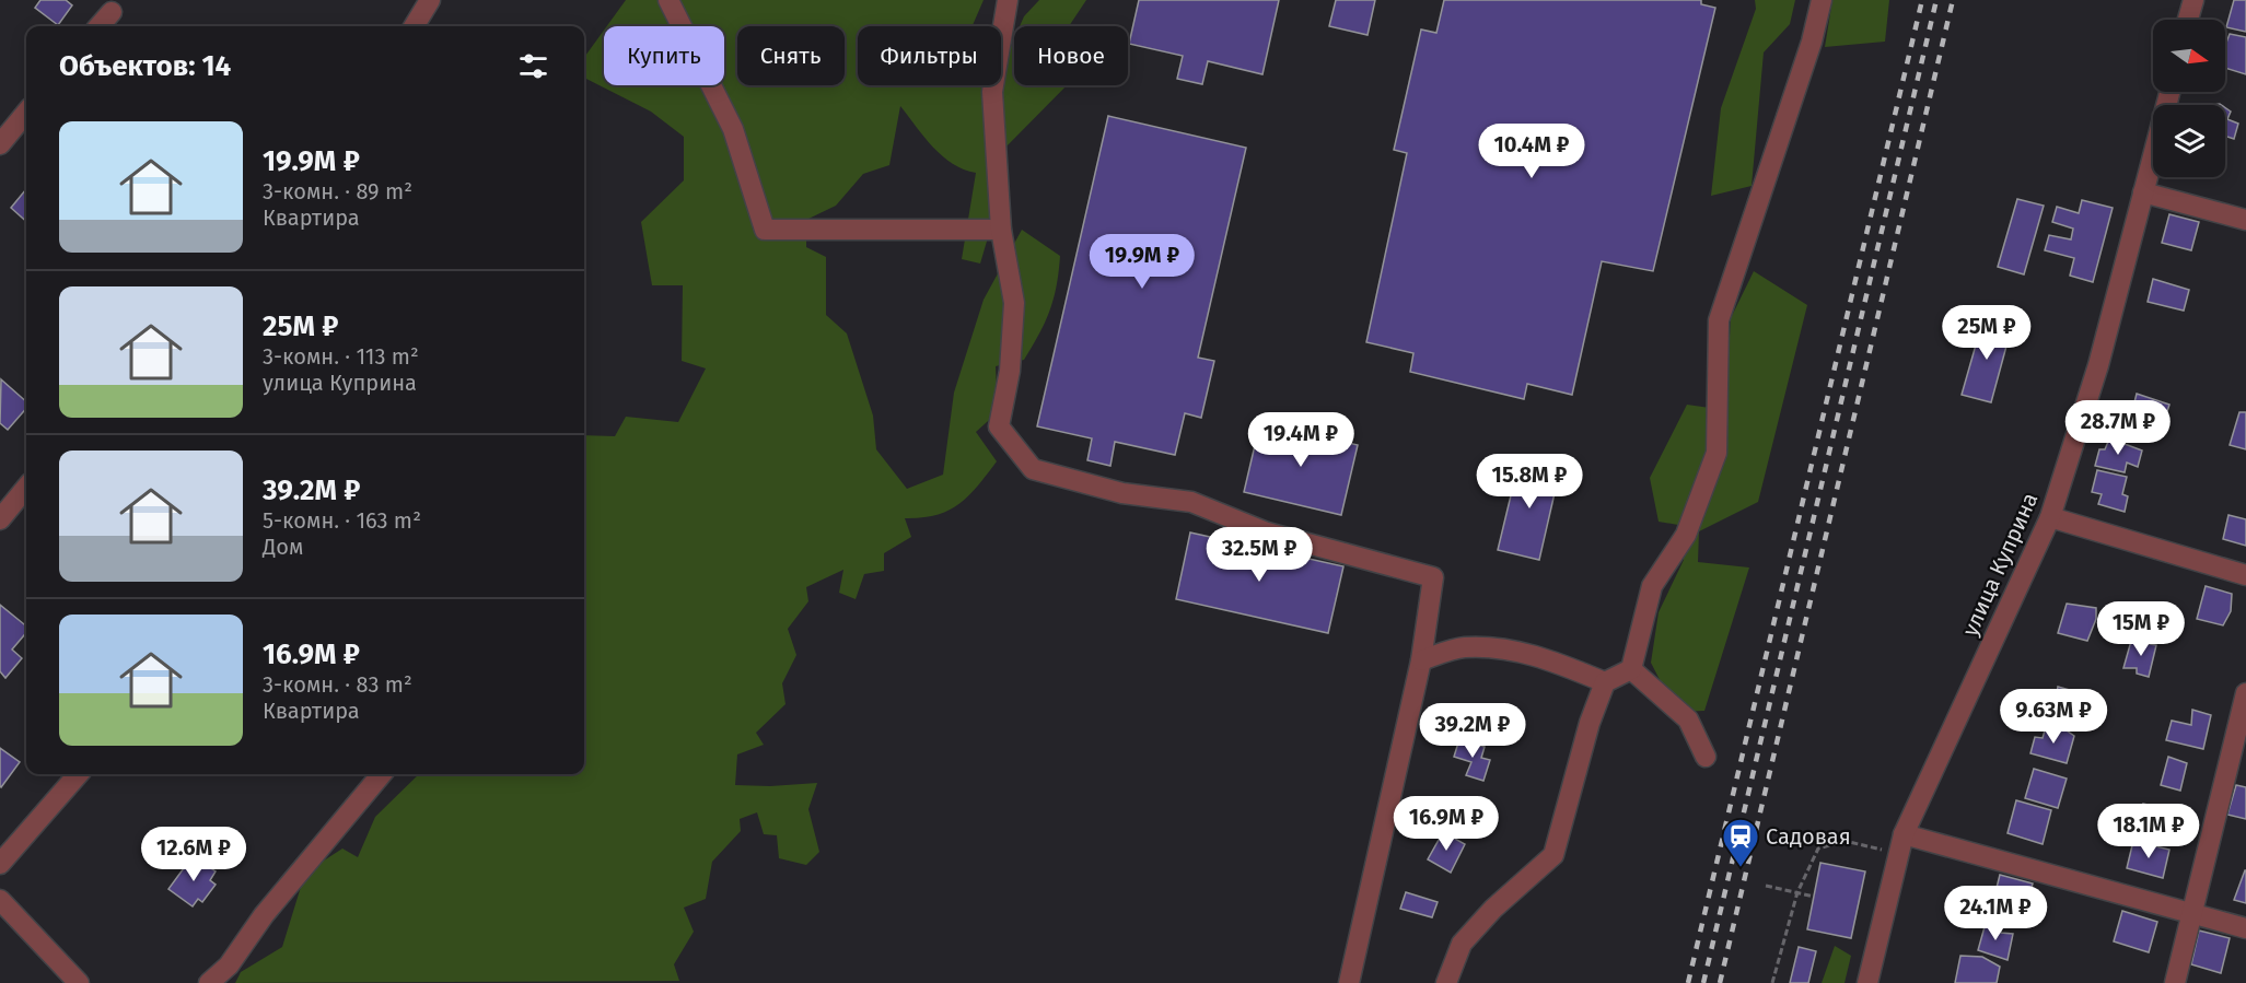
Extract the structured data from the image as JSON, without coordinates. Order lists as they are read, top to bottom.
{
  "streets": {
    "street": ["улица Куприна"]
  },
  "places": {
    "station": ["Садовая"]
  },
  "north": "right",
  "page": {
    "chip": [
      "Купить",
      "Снять",
      "Фильтры",
      "Новое"
    ],
    "heading": "Объектов: 14",
    "list": [
      {
        "name": "19.9M ₽",
        "note": "3-комн. · 89 m² · Квартира"
      },
      {
        "name": "25M ₽",
        "note": "3-комн. · 113 m² · улица Куприна"
      },
      {
        "name": "39.2M ₽",
        "note": "5-комн. · 163 m² · Дом"
      },
      {
        "name": "16.9M ₽",
        "note": "3-комн. · 83 m² · Квартира"
      }
    ],
    "price": [
      "10.4M ₽",
      "19.9M ₽",
      "25M ₽",
      "28.7M ₽",
      "19.4M ₽",
      "15.8M ₽",
      "32.5M ₽",
      "15M ₽",
      "9.63M ₽",
      "39.2M ₽",
      "16.9M ₽",
      "18.1M ₽",
      "12.6M ₽",
      "24.1M ₽"
    ]
  }
}
